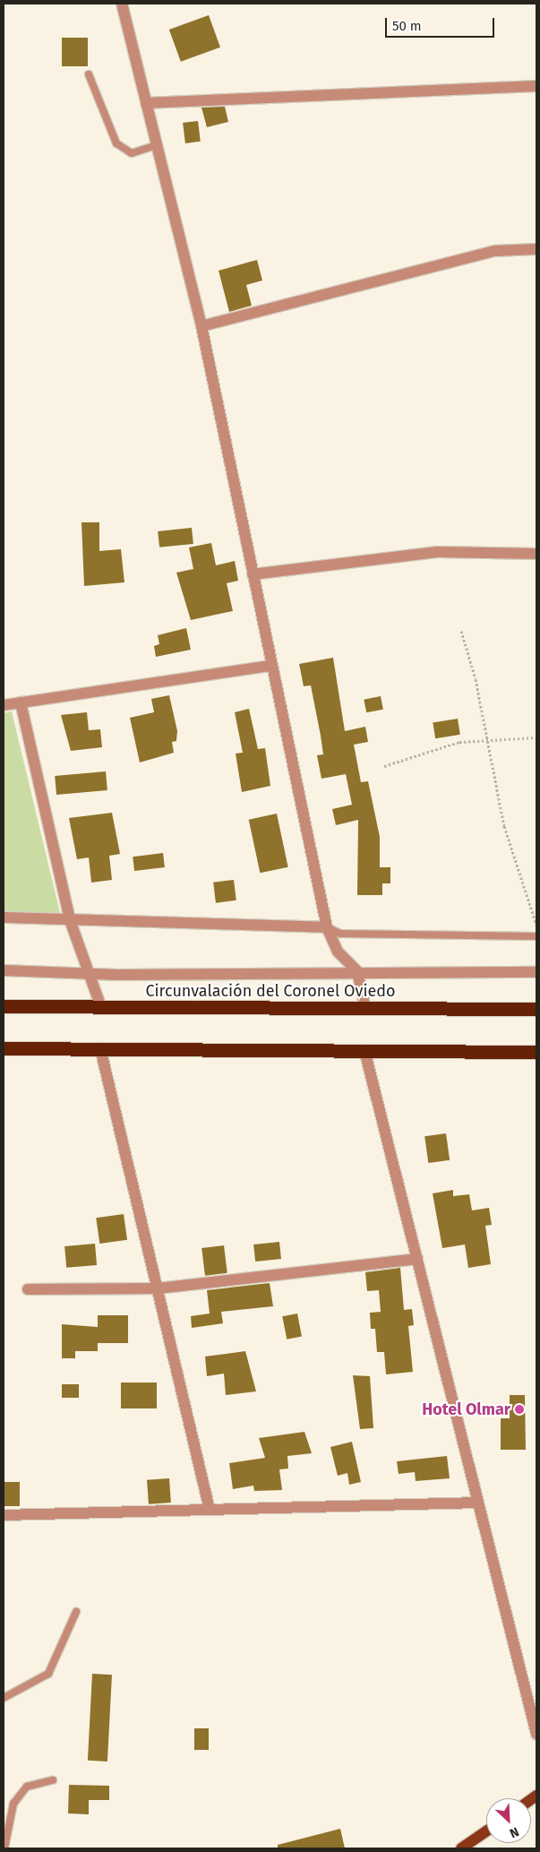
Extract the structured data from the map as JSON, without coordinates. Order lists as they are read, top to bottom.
{
  "streets": {
    "highway": ["Circunvalación del Coronel Oviedo"]
  },
  "places": ["Hotel Olmar"],
  "scale_bar": "50 m",
  "north": "bottom right"
}
